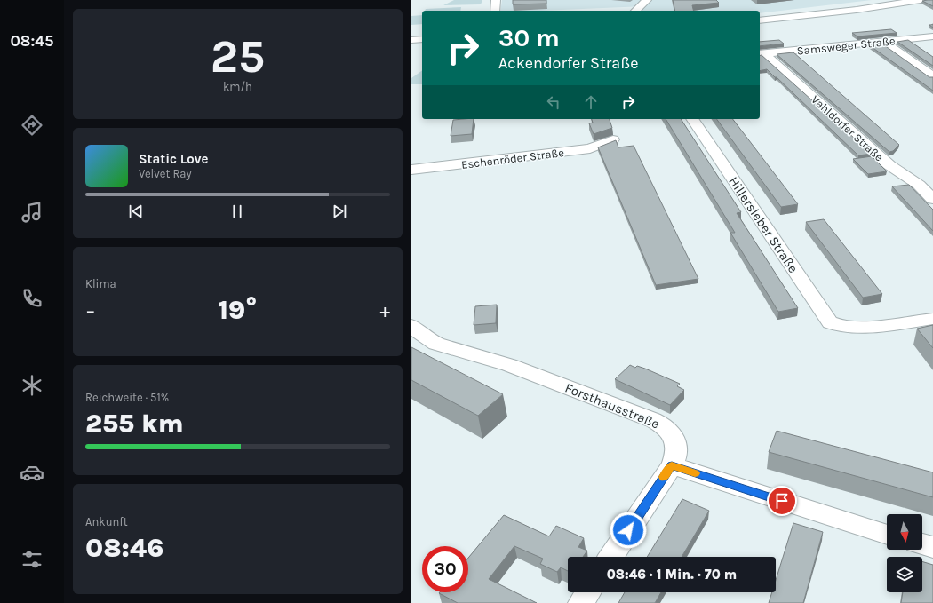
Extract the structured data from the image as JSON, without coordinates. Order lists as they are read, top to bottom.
{
  "streets": {
    "street": [
      "Samsweger Straße",
      "Vahldorfer Straße",
      "Eschenröder Straße",
      "Hillersleber Straße",
      "Forsthausstraße"
    ]
  },
  "crossings": [
    ["Samsweger Straße", "Vahldorfer Straße"]
  ],
  "north": "bottom",
  "page": {
    "tabs": "08:45",
    "tile": [
      ["25", "km/h"],
      "Klima",
      ["Reichweite · 51%", "255 km"],
      ["Ankunft", "08:46"]
    ],
    "turn": ["30 m", "Ackendorfer Straße"],
    "song": ["Static Love", "Velvet Ray"],
    "heat": ["−", "19°", "+"],
    "limit": "30",
    "trip": "08:46 · 1 Min. · 70 m"
  }
}
